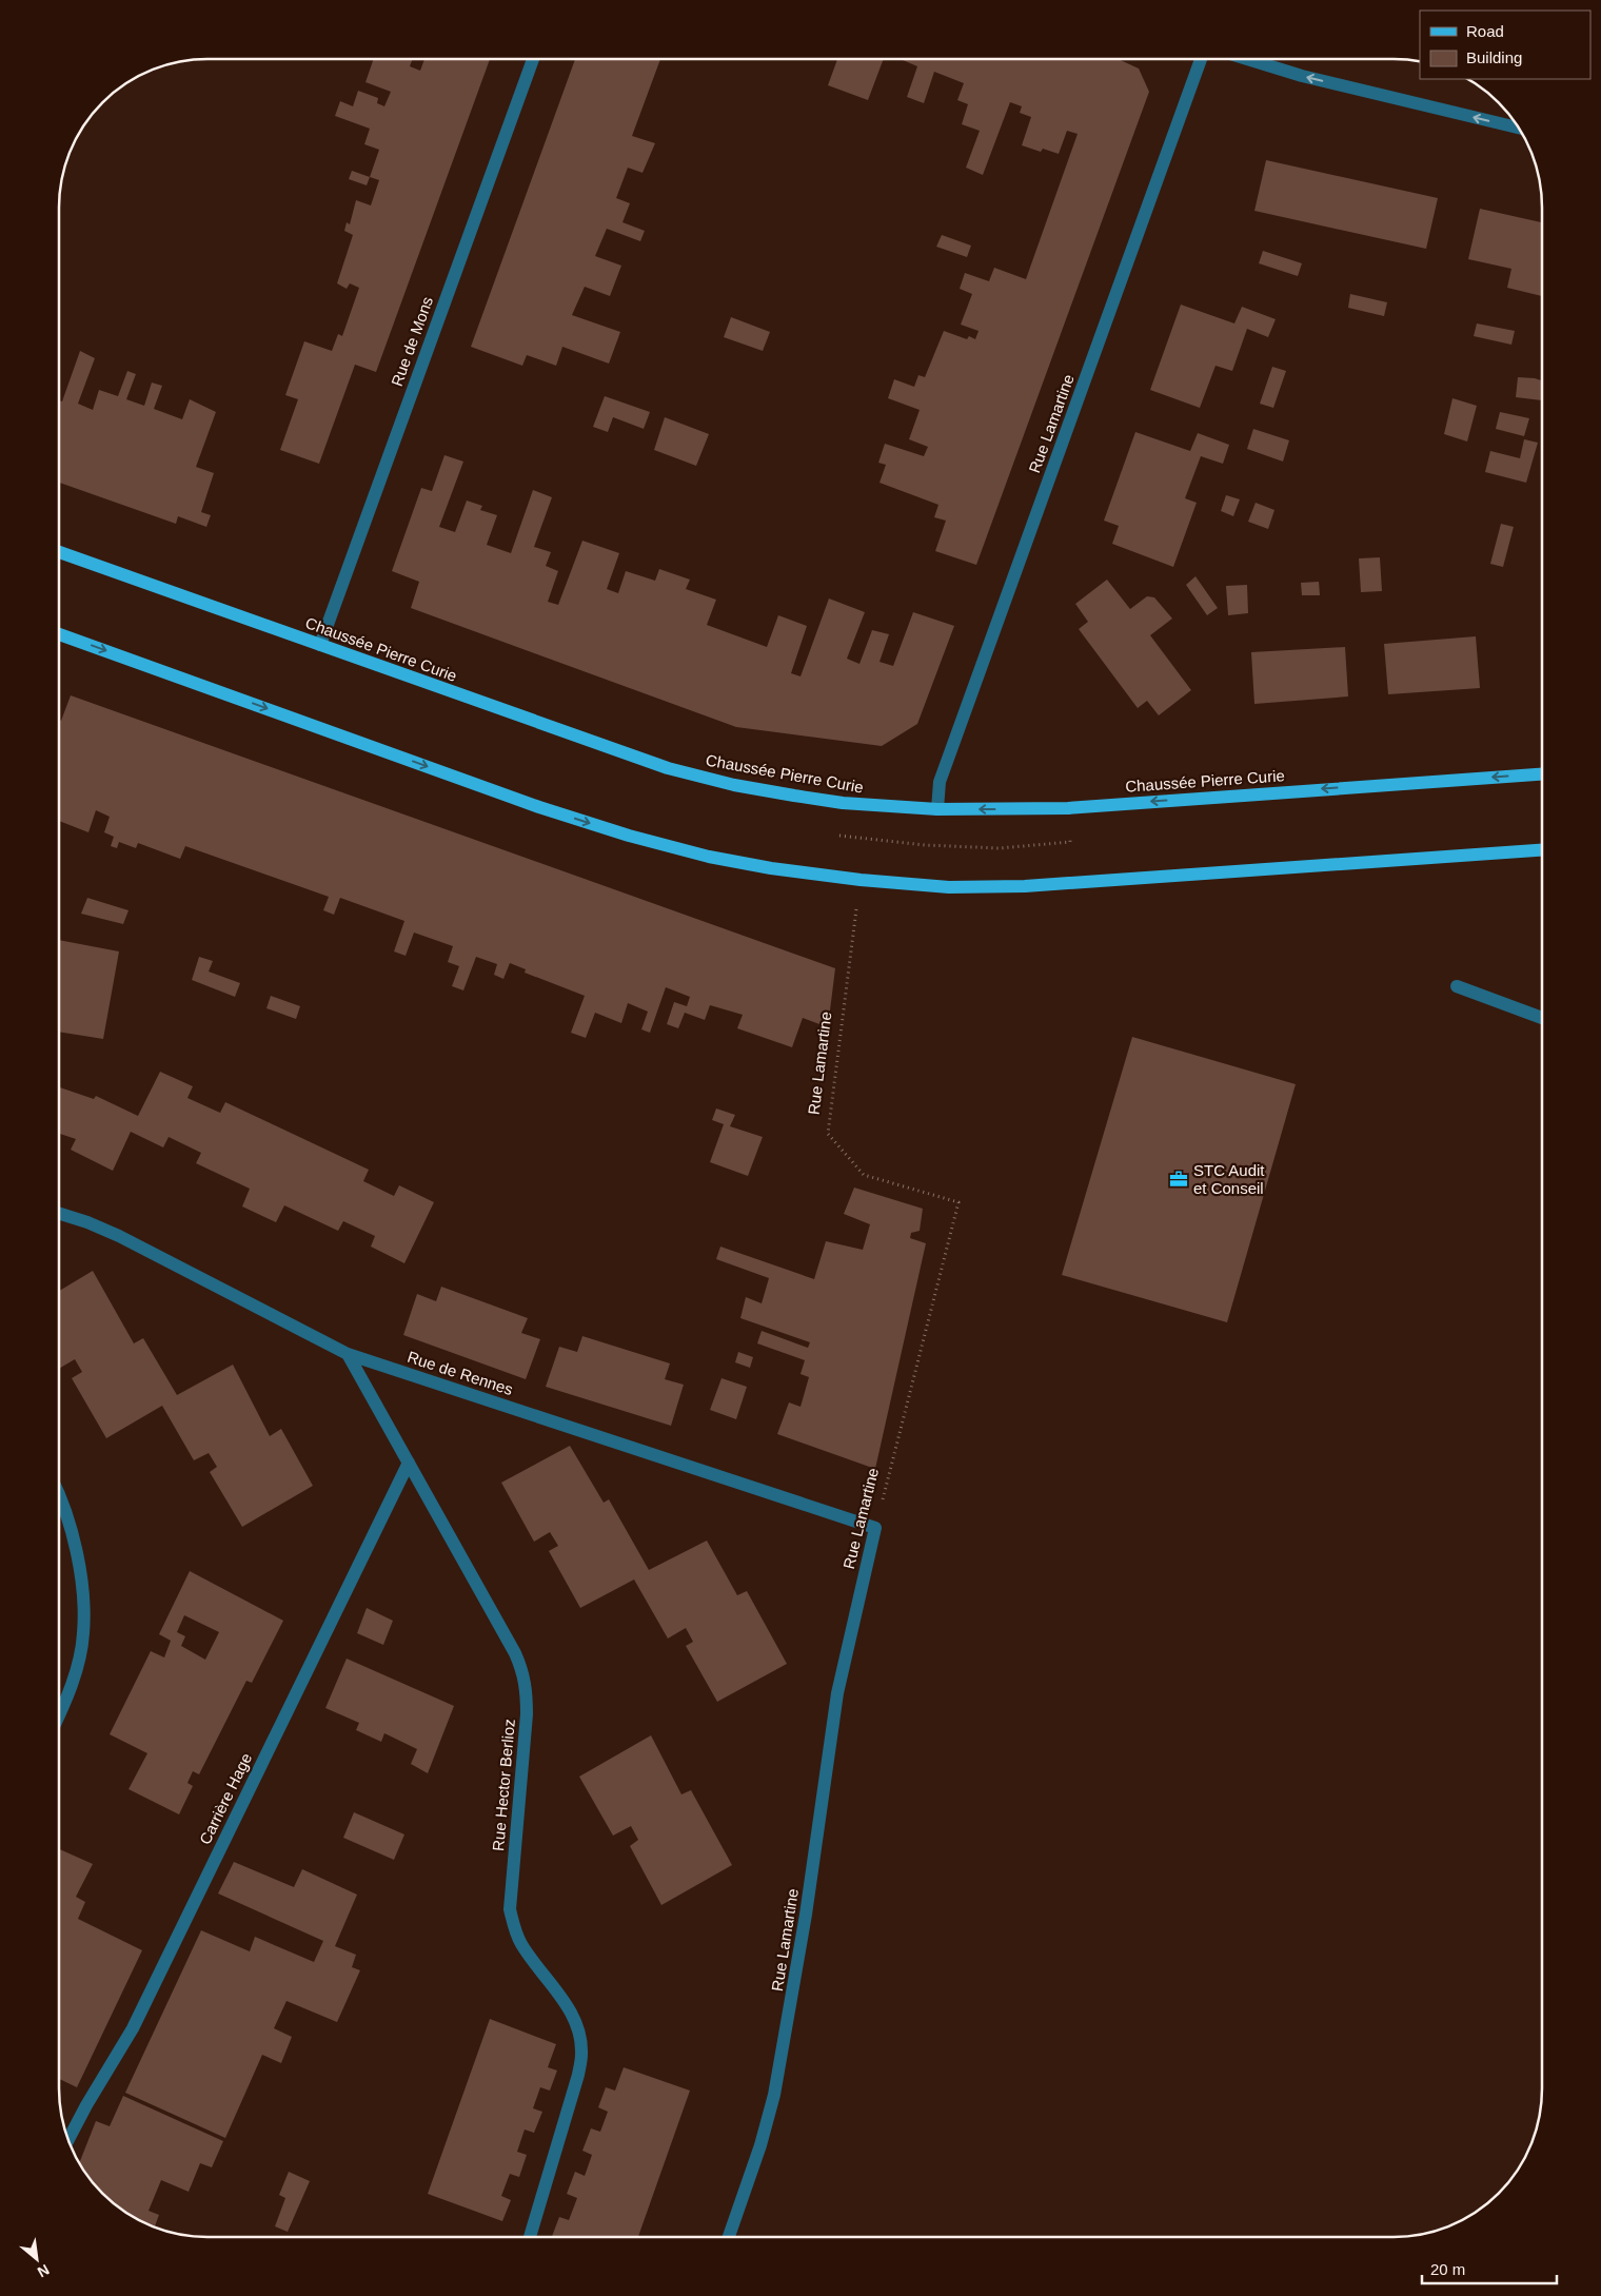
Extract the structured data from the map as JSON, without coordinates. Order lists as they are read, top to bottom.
{
  "streets": {
    "main road": ["Chaussée Pierre Curie"],
    "street": [
      "Rue de Mons",
      "Rue Lamartine",
      "Rue de Rennes",
      "Rue Hector Berlioz",
      "Carrière Hage"
    ]
  },
  "crossings": [
    ["Rue de Mons", "Chaussée Pierre Curie"],
    ["Rue Lamartine", "Chaussée Pierre Curie"],
    ["Rue Lamartine", "Rue de Rennes"],
    ["Rue de Rennes", "Rue Hector Berlioz"],
    ["Rue Hector Berlioz", "Carrière Hage"]
  ],
  "places": {
    "office": ["STC Audit et Conseil"]
  },
  "legend": ["Road", "Building"],
  "scale_bar": "20 m",
  "north": "bottom right"
}
